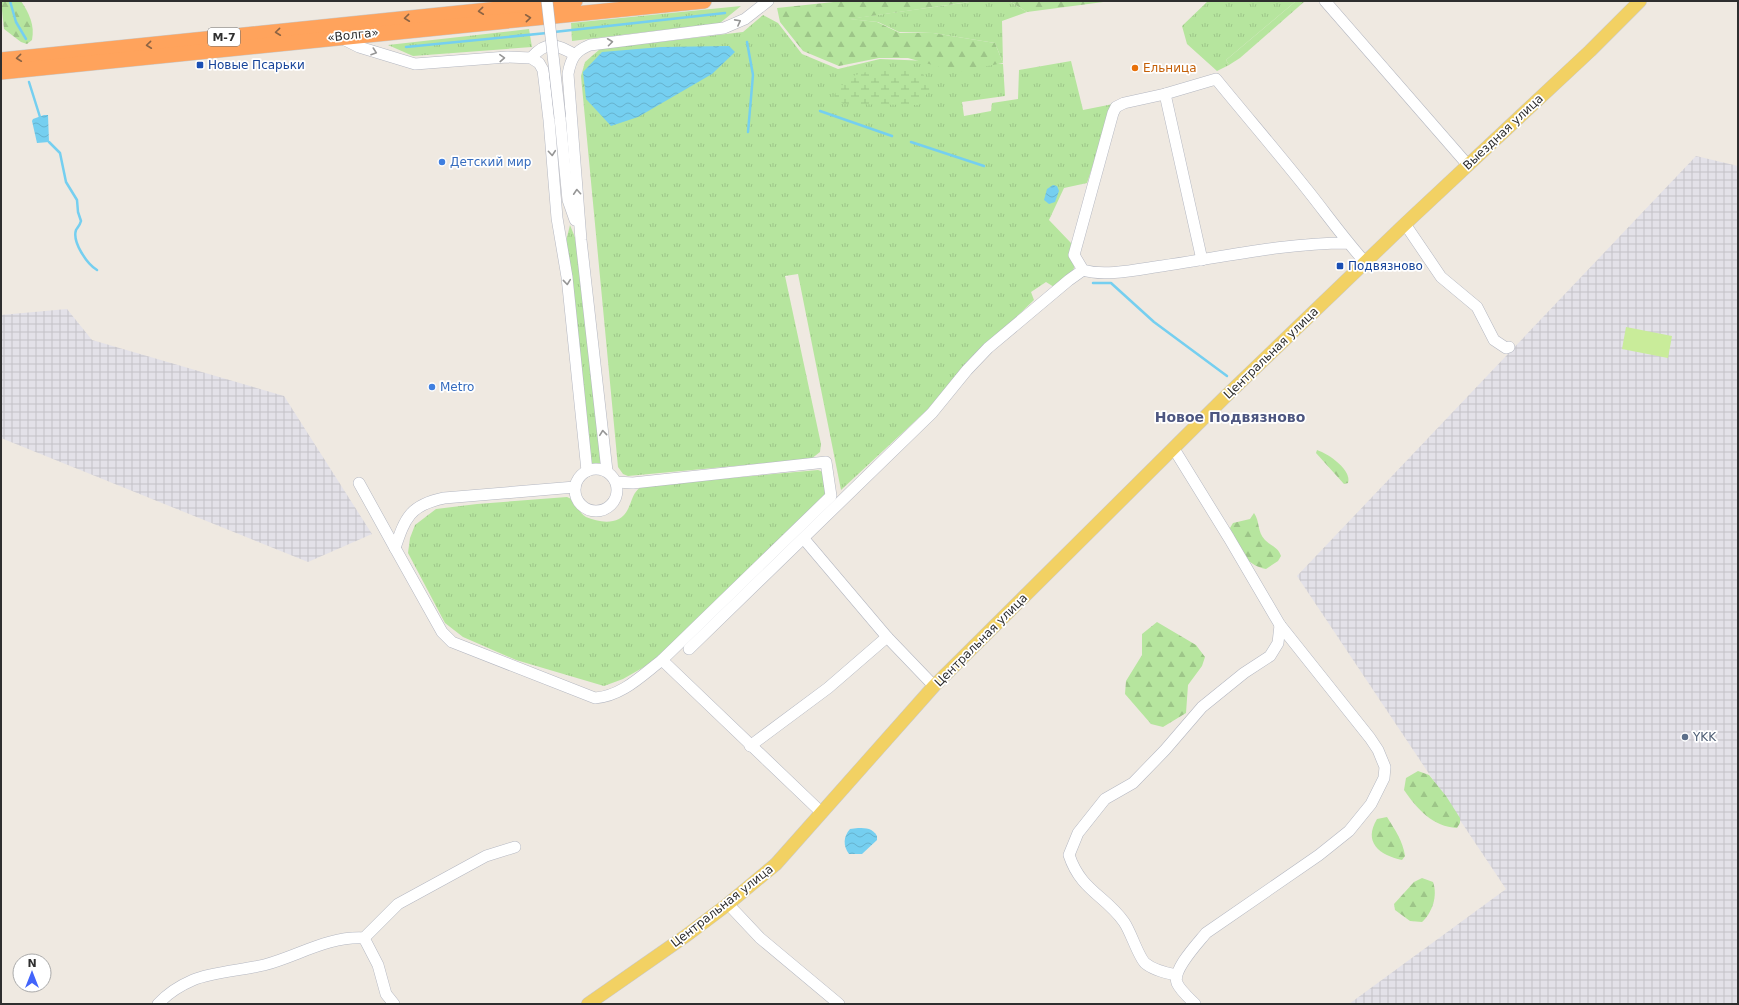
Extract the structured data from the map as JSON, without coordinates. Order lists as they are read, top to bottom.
{
  "streets": {
    "highway": ["«Волга»", "М-7"],
    "main road": ["Выездная улица", "Центральная улица"]
  },
  "crossings": [
    ["Выездная улица", "Центральная улица"]
  ],
  "districts": ["Новое Подвязново"],
  "places": {
    "transit": ["Новые Псарьки", "Подвязново"],
    "other": [
      "Ельница",
      "Детский мир",
      "Metro",
      "YKK"
    ]
  },
  "north": "top"
}
